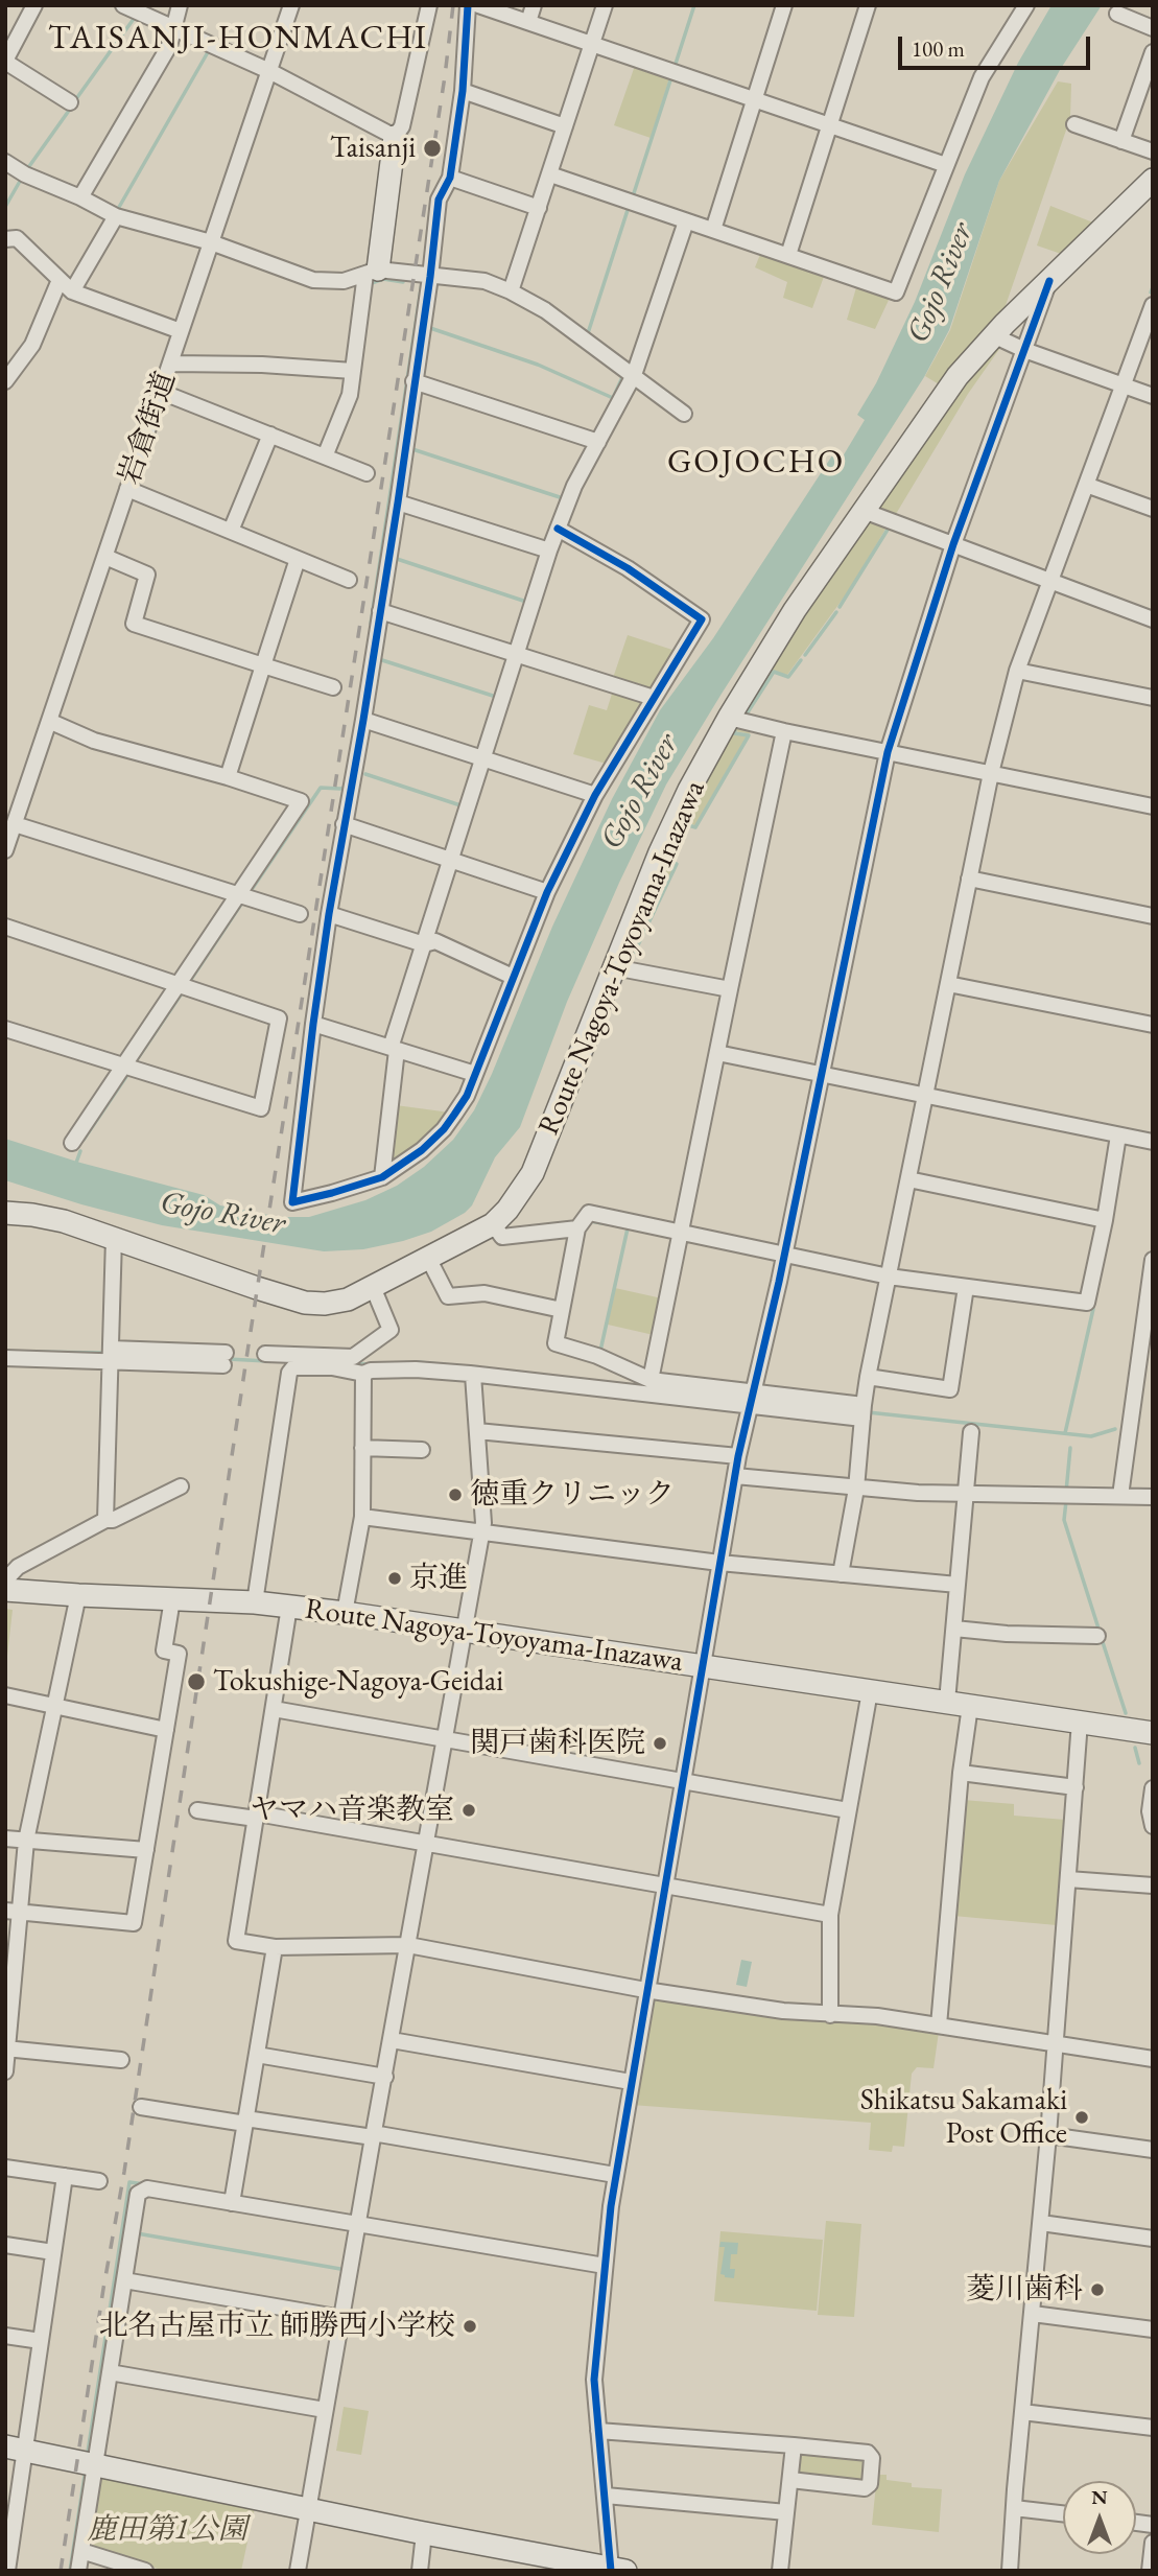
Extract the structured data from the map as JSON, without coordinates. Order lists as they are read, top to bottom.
{
  "streets": {
    "main road": ["Route Nagoya-Toyoyama-Inazawa"],
    "street": ["岩倉街道"]
  },
  "districts": ["TAISANJI-HONMACHI", "GOJOCHO"],
  "water": ["Gojo River"],
  "parks": ["鹿田第1公園"],
  "places": [
    "Taisanji",
    "徳重クリニック",
    "京進",
    "Tokushige-Nagoya-Geidai",
    "関戸歯科医院",
    "ヤマハ音楽教室",
    "Shikatsu Sakamaki Post Office",
    "菱川歯科",
    "北名古屋市立 師勝西小学校"
  ],
  "scale_bar": "100 m",
  "north": "top"
}
